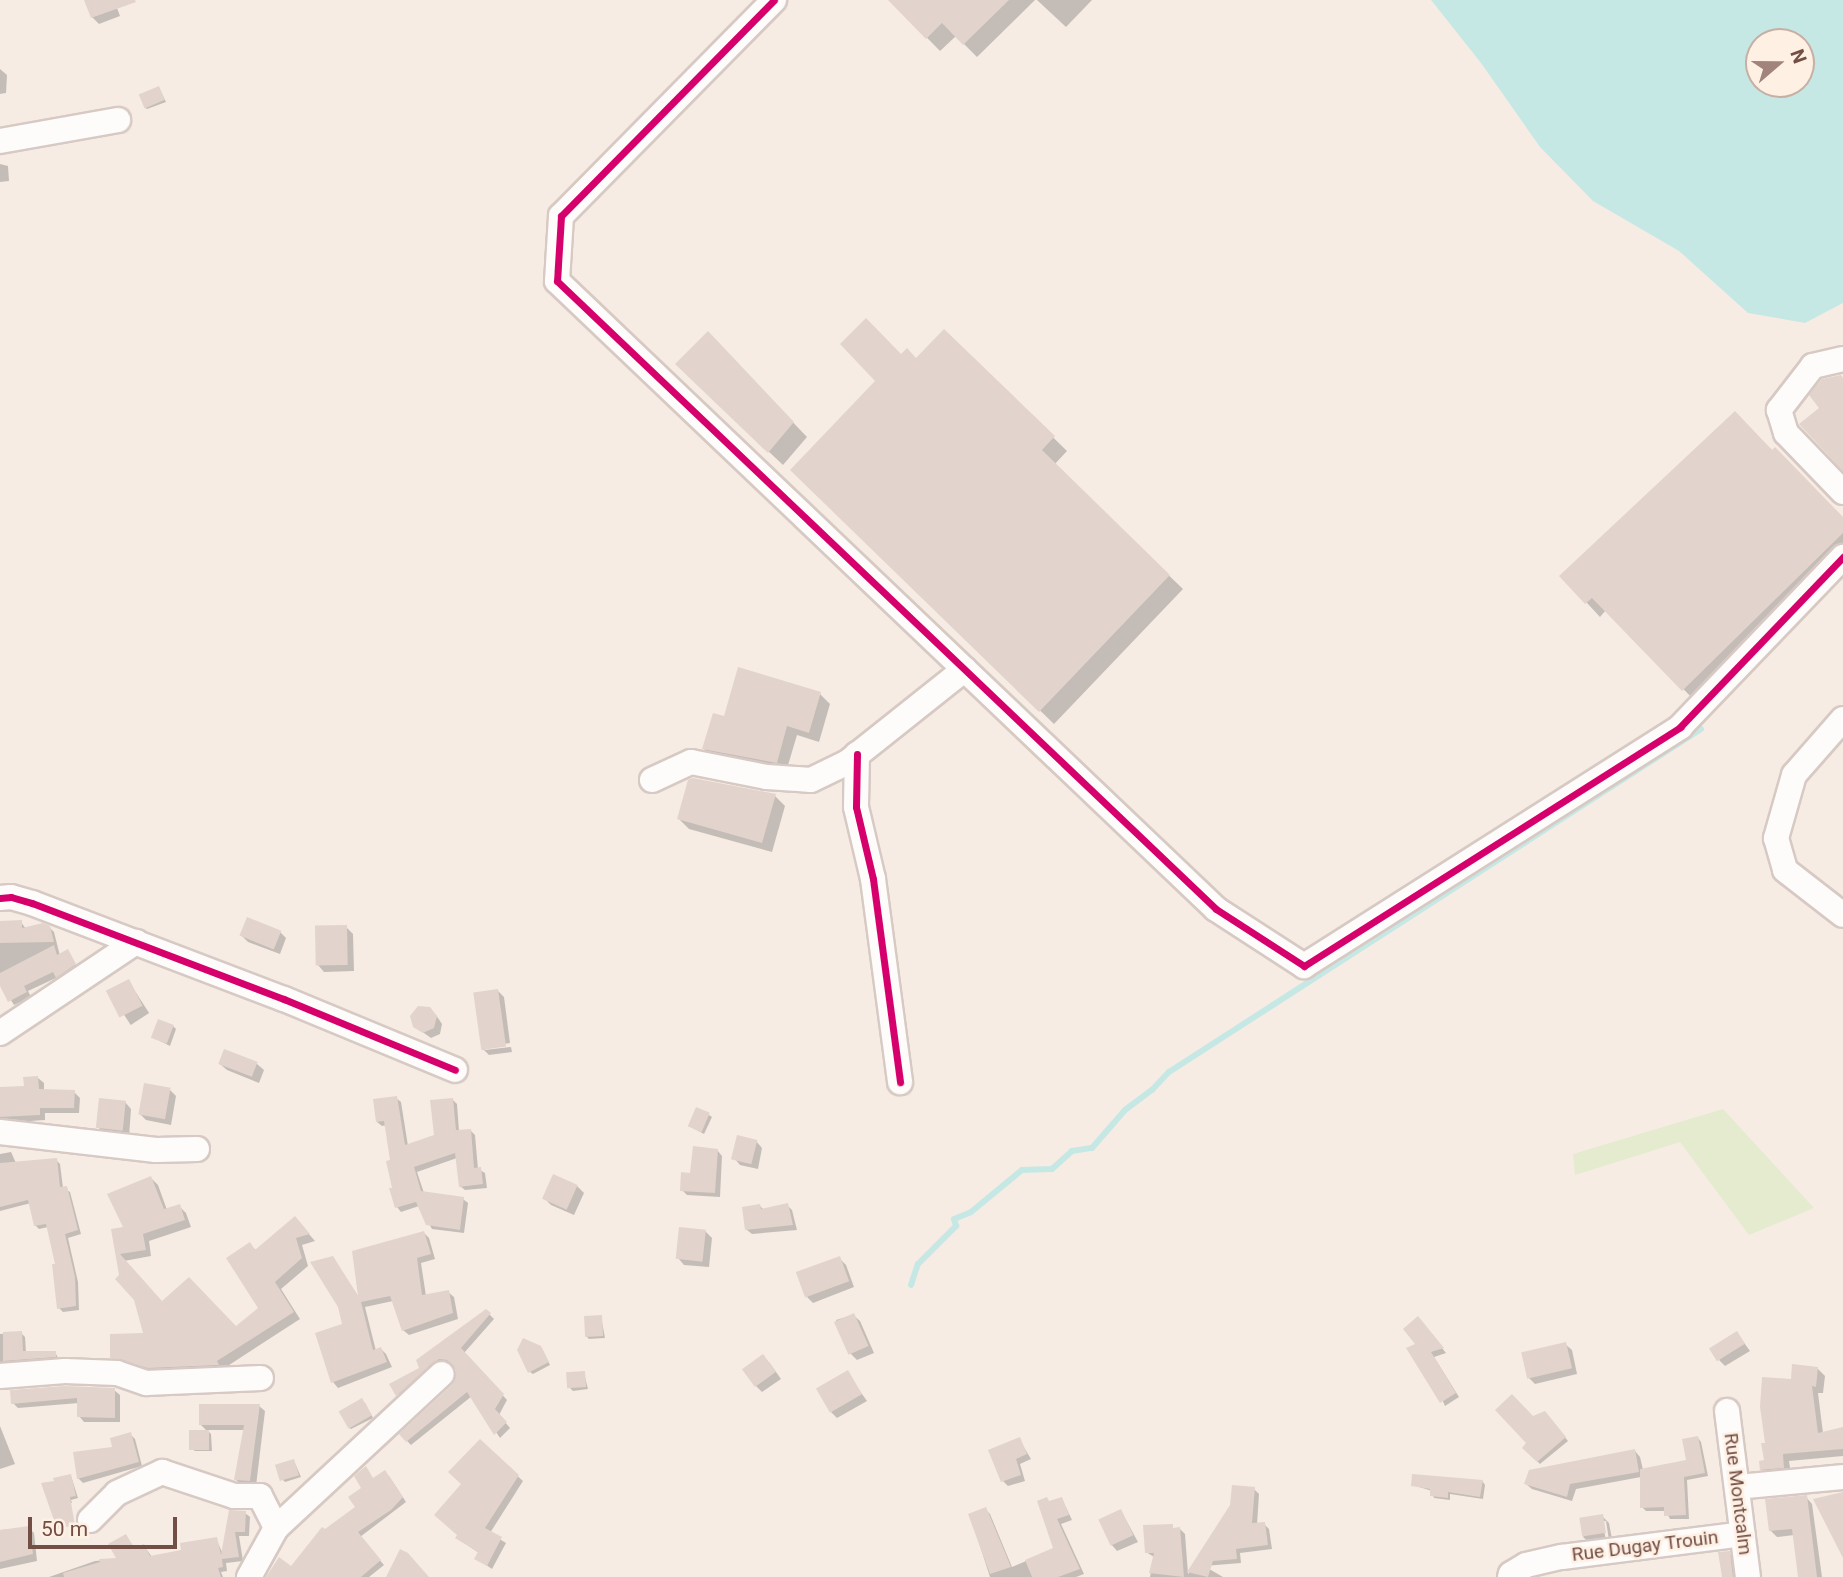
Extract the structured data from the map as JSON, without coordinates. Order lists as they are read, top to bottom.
{
  "streets": {
    "street": ["Rue Montcalm", "Rue Dugay Trouin"]
  },
  "crossings": [
    ["Rue Montcalm", "Rue Dugay Trouin"]
  ],
  "scale_bar": "50 m",
  "north": "right"
}
